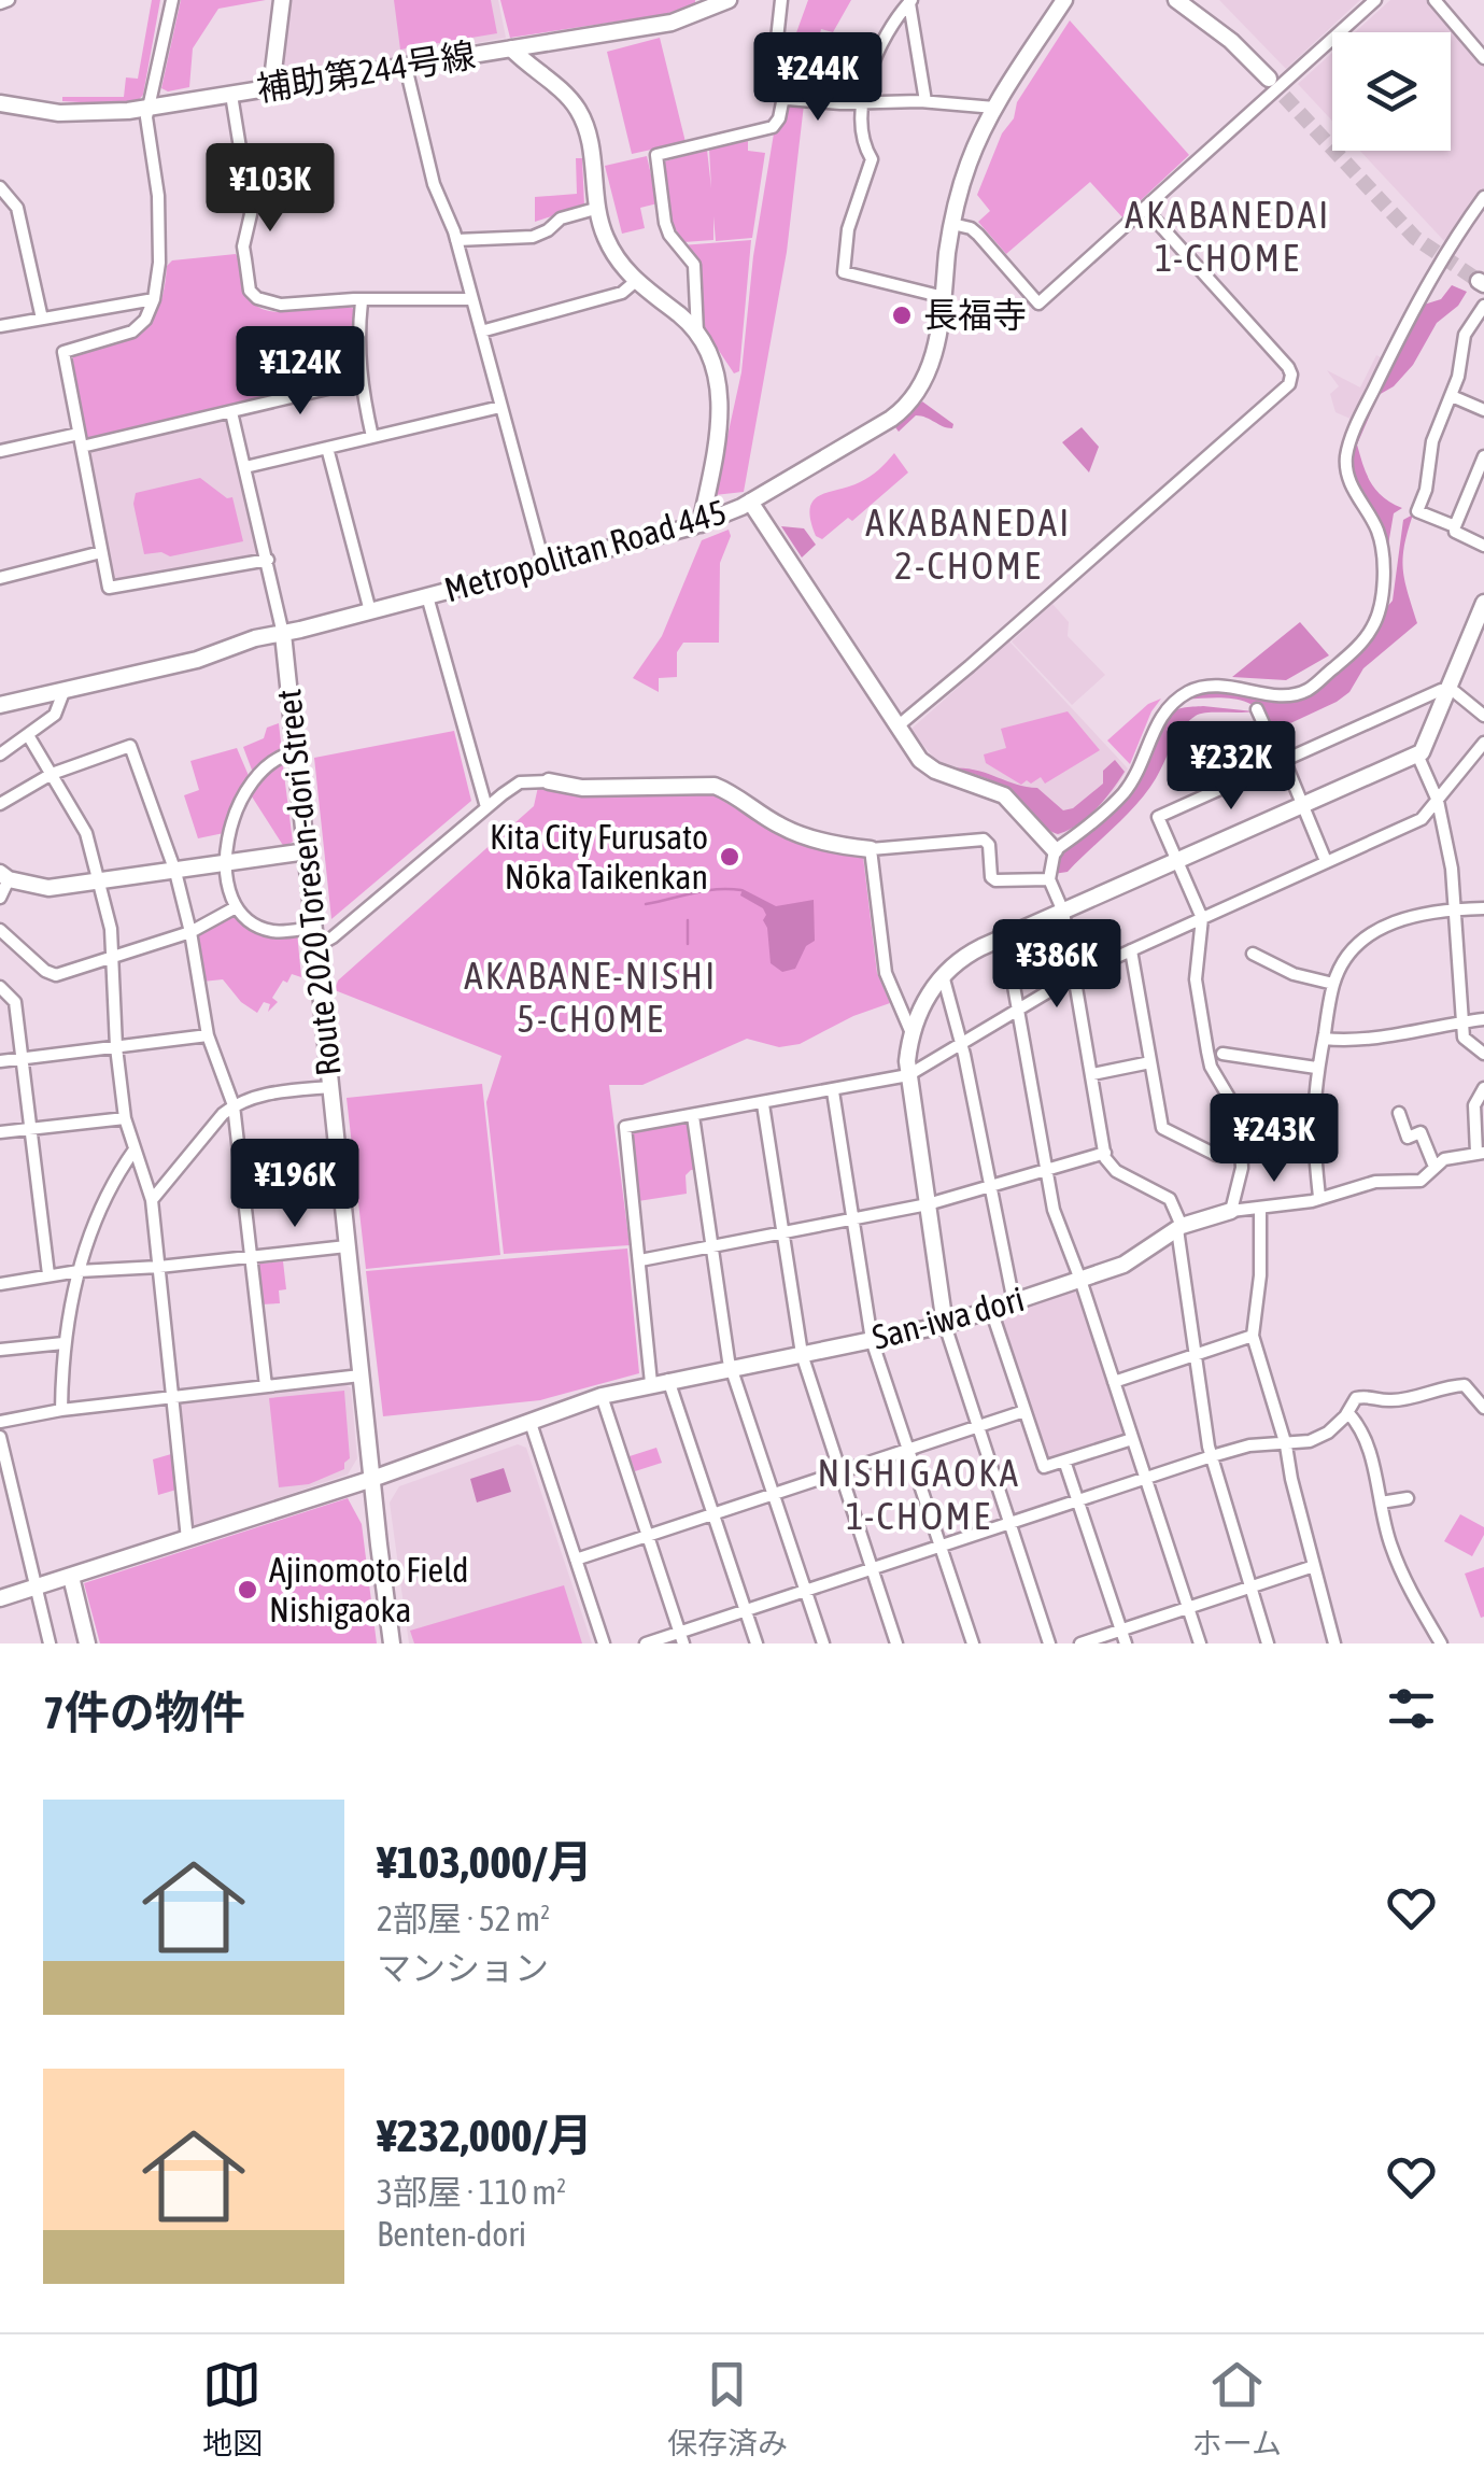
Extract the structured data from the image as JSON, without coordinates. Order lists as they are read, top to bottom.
{
  "streets": {
    "street": [
      "補助第244号線",
      "Metropolitan Road 445",
      "Route 2020 Toresen-dori Street",
      "San-iwa dori"
    ]
  },
  "crossings": [
    ["Metropolitan Road 445", "Route 2020 Toresen-dori Street"],
    ["Route 2020 Toresen-dori Street", "San-iwa dori"]
  ],
  "districts": [
    "AKABANEDAI 1-CHOME",
    "AKABANEDAI 2-CHOME",
    "AKABANE-NISHI 5-CHOME",
    "NISHIGAOKA 1-CHOME"
  ],
  "places": ["長福寺", "Kita City Furusato Nōka Taikenkan", "Ajinomoto Field Nishigaoka"],
  "page": {
    "price": [
      "¥244K",
      "¥103K",
      "¥124K",
      "¥232K",
      "¥386K",
      "¥243K",
      "¥196K"
    ],
    "heading": "7件の物件",
    "list": [
      {
        "name": "¥103,000/月",
        "note": "2部屋 · 52 m² · マンション"
      },
      {
        "name": "¥232,000/月",
        "note": "3部屋 · 110 m² · Benten-dori"
      }
    ],
    "tabs": ["地図", "保存済み", "ホーム"]
  }
}
